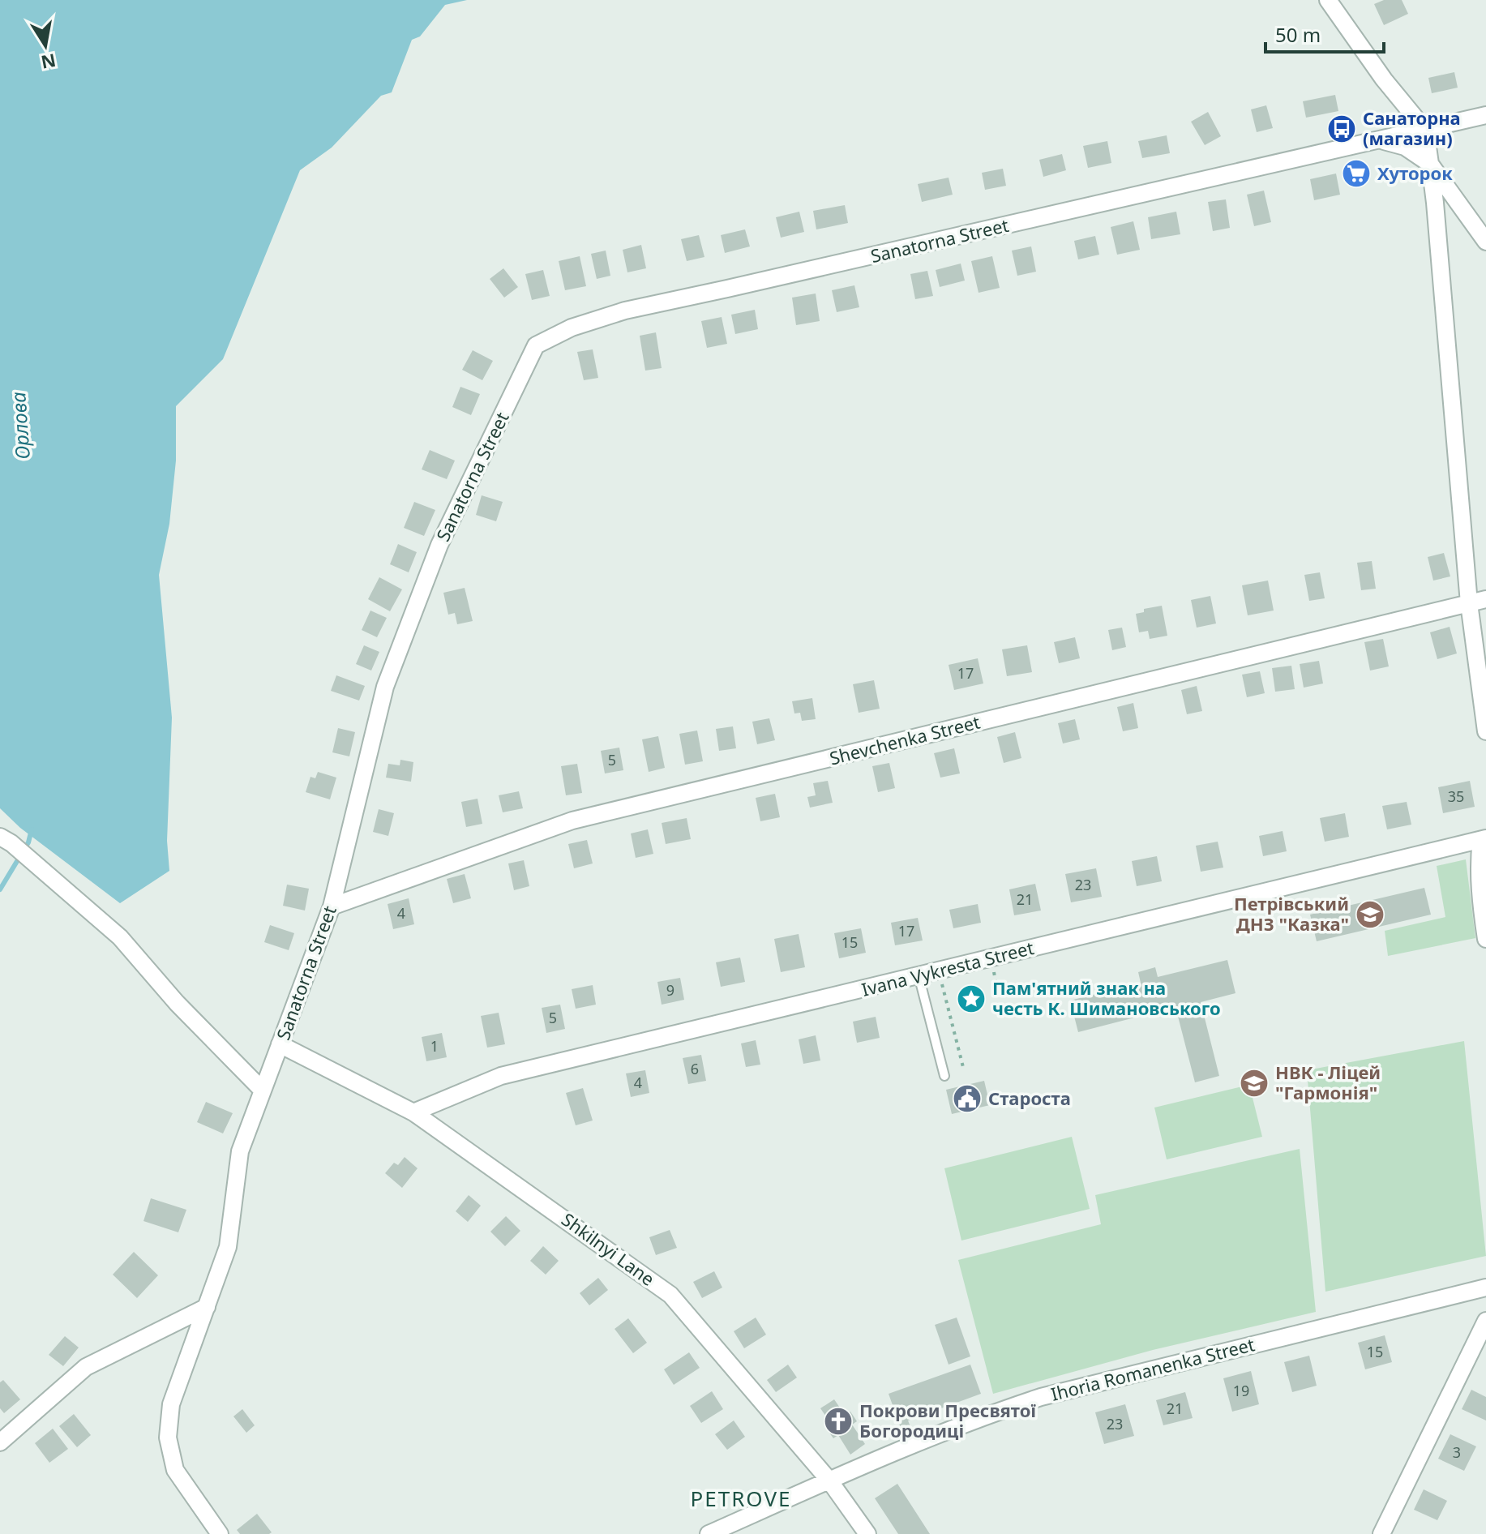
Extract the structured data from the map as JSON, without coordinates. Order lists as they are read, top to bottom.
{
  "streets": {
    "street": [
      "Sanatorna Street",
      "Shevchenka Street",
      "Ivana Vykresta Street",
      "Shkilnyi Lane",
      "Ihoria Romanenka Street"
    ]
  },
  "crossings": [
    ["Sanatorna Street", "Shevchenka Street"],
    ["Sanatorna Street", "Shkilnyi Lane"],
    ["Ivana Vykresta Street", "Shkilnyi Lane"],
    ["Shkilnyi Lane", "Ihoria Romanenka Street"]
  ],
  "districts": ["PETROVE"],
  "water": ["Орлова"],
  "places": {
    "bus stop": ["Санаторна (магазин)"],
    "supermarket": ["Хуторок"],
    "school or university": ["Петрівський ДНЗ \"Казка\"", "НВК - Ліцей \"Гармонія\""],
    "place": ["Пам'ятний знак на честь К. Шимановського"],
    "public building": ["Староста"],
    "church": ["Покрови Пресвятої Богородиці"]
  },
  "house_numbers": [
    "17",
    "5",
    "35",
    "23",
    "21",
    "4",
    "17",
    "15",
    "9",
    "5",
    "1",
    "6",
    "4",
    "15",
    "19",
    "21",
    "23",
    "3"
  ],
  "scale_bar": "50 m",
  "north": "bottom"
}
